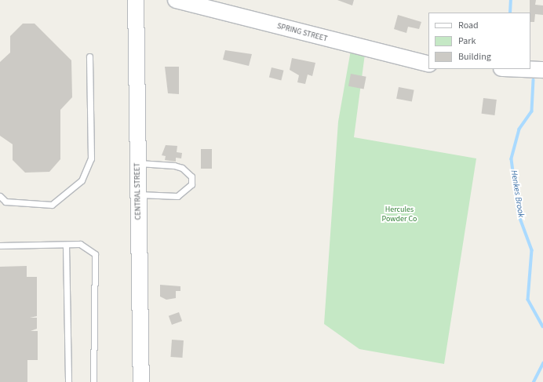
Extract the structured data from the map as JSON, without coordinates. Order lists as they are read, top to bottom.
{
  "streets": {
    "main road": ["SPRING STREET", "CENTRAL STREET"]
  },
  "water": ["Henkes Brook"],
  "parks": ["Hercules Powder Co"],
  "legend": ["Road", "Park", "Building"]
}
